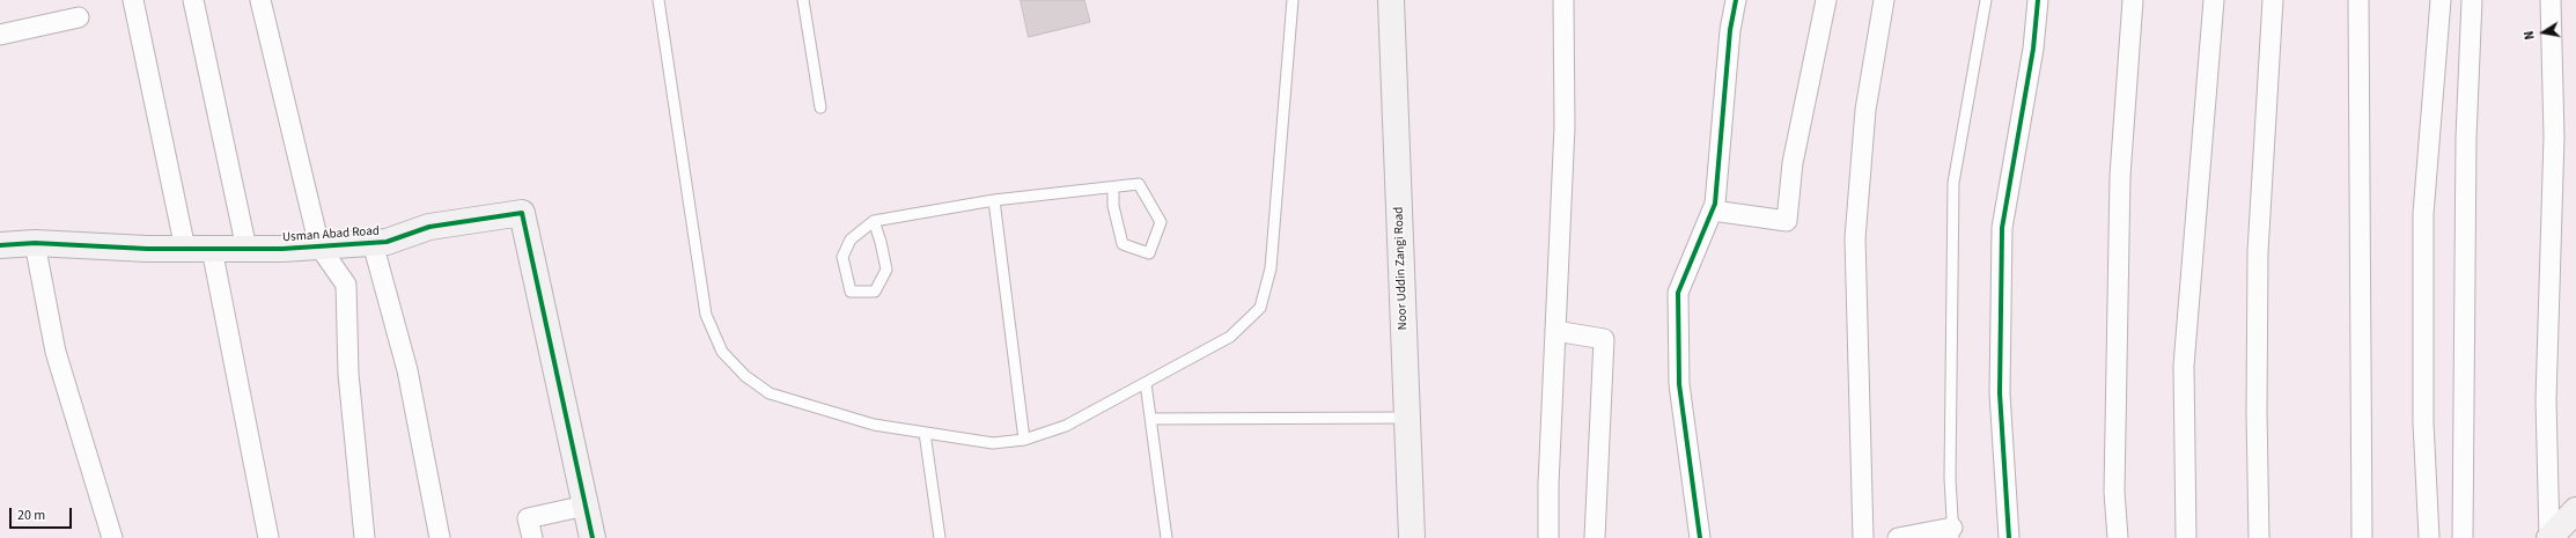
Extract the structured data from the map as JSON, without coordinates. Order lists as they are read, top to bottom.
{
  "streets": {
    "street": ["Usman Abad Road", "Noor Uddin Zangi Road"]
  },
  "scale_bar": "20 m",
  "north": "left"
}
